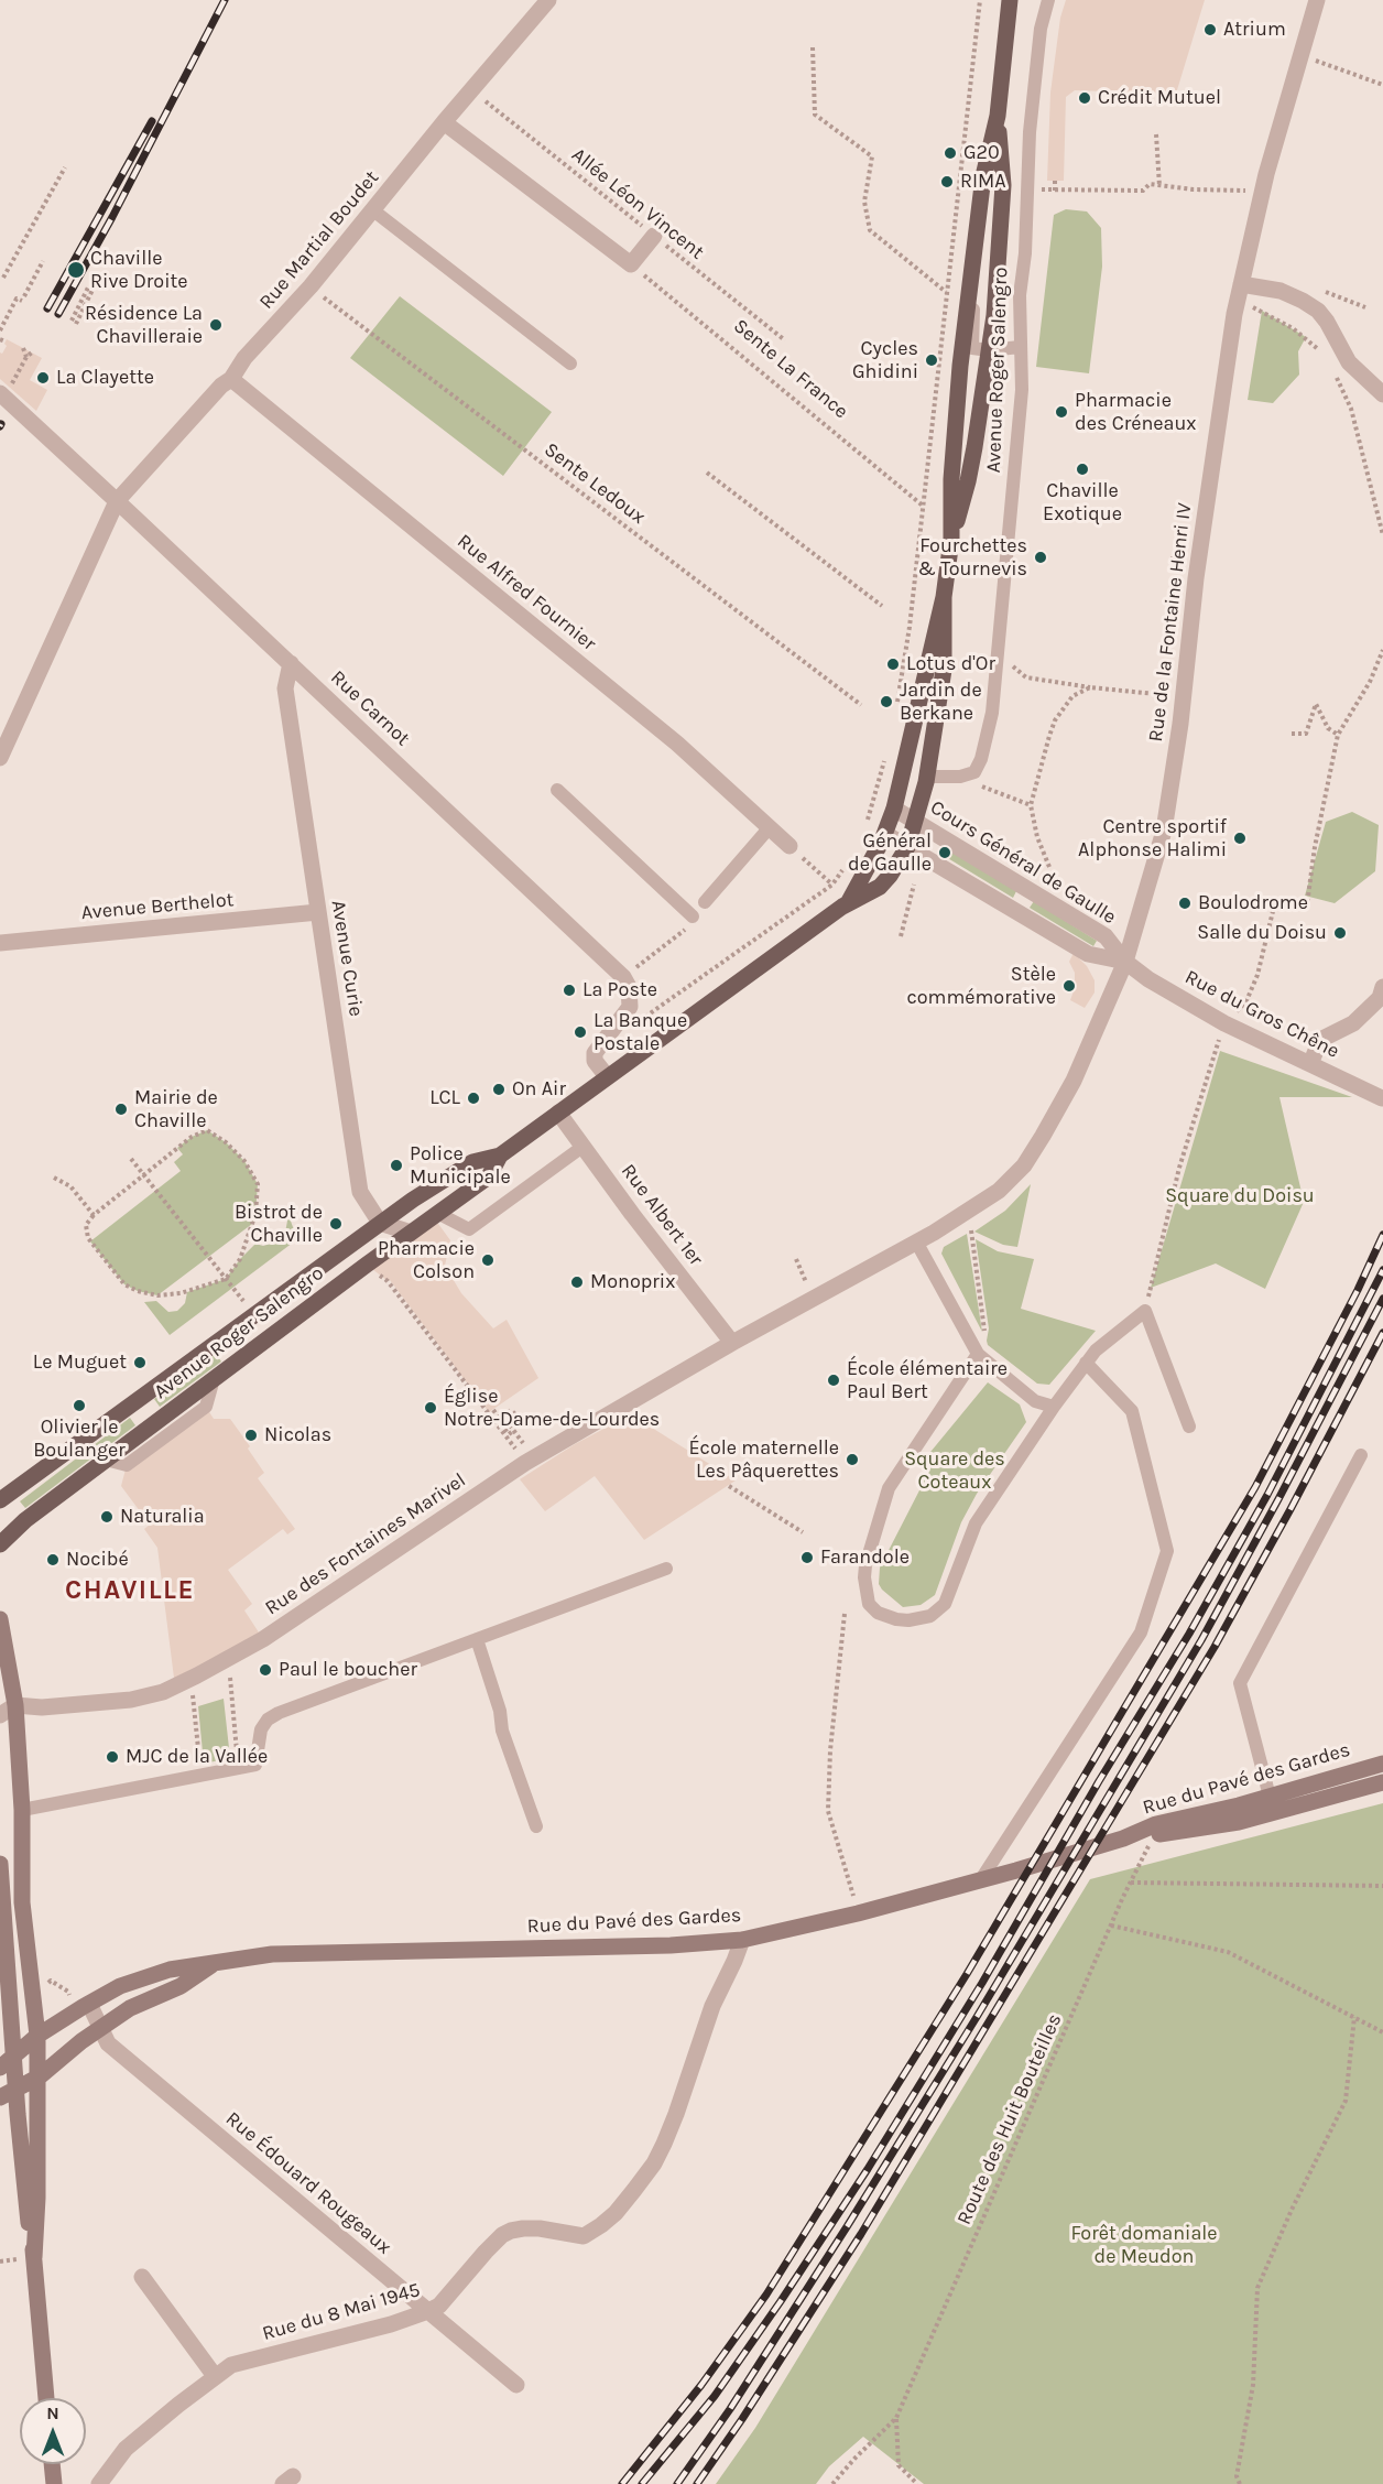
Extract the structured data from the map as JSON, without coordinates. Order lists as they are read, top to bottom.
{
  "streets": {
    "main road": ["Avenue Roger Salengro", "Rue du Pavé des Gardes"],
    "street": [
      "Rue Martial Boudet",
      "Rue Alfred Fournier",
      "Rue de la Fontaine Henri IV",
      "Rue Carnot",
      "Cours Général de Gaulle",
      "Avenue Berthelot",
      "Avenue Curie",
      "Rue du Gros Chêne",
      "Rue Albert 1er",
      "Rue des Fontaines Marivel",
      "Rue Édouard Rougeaux",
      "Rue du 8 Mai 1945"
    ],
    "path": [
      "Allée Léon Vincent",
      "Sente La France",
      "Sente Ledoux",
      "Route des Huit Bouteilles"
    ]
  },
  "crossings": [
    ["Allée Léon Vincent", "Rue Martial Boudet"],
    ["Rue Martial Boudet", "Sente Ledoux"],
    ["Rue Martial Boudet", "Rue Alfred Fournier"],
    ["Rue Martial Boudet", "Rue Carnot"],
    ["Avenue Roger Salengro", "Cours Général de Gaulle"],
    ["Avenue Roger Salengro", "Avenue Curie"],
    ["Avenue Roger Salengro", "Rue Albert 1er"],
    ["Rue de la Fontaine Henri IV", "Cours Général de Gaulle"],
    ["Rue de la Fontaine Henri IV", "Rue du Gros Chêne"],
    ["Rue de la Fontaine Henri IV", "Rue des Fontaines Marivel"],
    ["Rue Carnot", "Avenue Curie"],
    ["Cours Général de Gaulle", "Rue du Gros Chêne"],
    ["Avenue Berthelot", "Avenue Curie"],
    ["Rue Albert 1er", "Rue des Fontaines Marivel"],
    ["Rue du Pavé des Gardes", "Route des Huit Bouteilles"],
    ["Rue du Pavé des Gardes", "Rue Édouard Rougeaux"],
    ["Rue du Pavé des Gardes", "Rue du 8 Mai 1945"],
    ["Rue Édouard Rougeaux", "Rue du 8 Mai 1945"]
  ],
  "districts": ["CHAVILLE"],
  "parks": ["Square du Doisu", "Square des Coteaux", "Forêt domaniale de Meudon"],
  "places": [
    "Atrium",
    "Crédit Mutuel",
    "G20",
    "RIMA",
    "Chaville Rive Droite",
    "Résidence La Chavilleraie",
    "Cycles Ghidini",
    "La Clayette",
    "Pharmacie des Créneaux",
    "Chaville Exotique",
    "Fourchettes & Tournevis",
    "Lotus d'Or",
    "Jardin de Berkane",
    "Centre sportif Alphonse Halimi",
    "Général de Gaulle",
    "Boulodrome",
    "Salle du Doisu",
    "Stèle commémorative",
    "La Poste",
    "La Banque Postale",
    "On Air",
    "LCL",
    "Mairie de Chaville",
    "Police Municipale",
    "Bistrot de Chaville",
    "Pharmacie Colson",
    "Monoprix",
    "Le Muguet",
    "École élémentaire Paul Bert",
    "Olivier le Boulanger",
    "Église Notre-Dame-de-Lourdes",
    "Nicolas",
    "École maternelle Les Pâquerettes",
    "Naturalia",
    "Farandole",
    "Nocibé",
    "Paul le boucher",
    "MJC de la Vallée"
  ],
  "north": "top"
}
